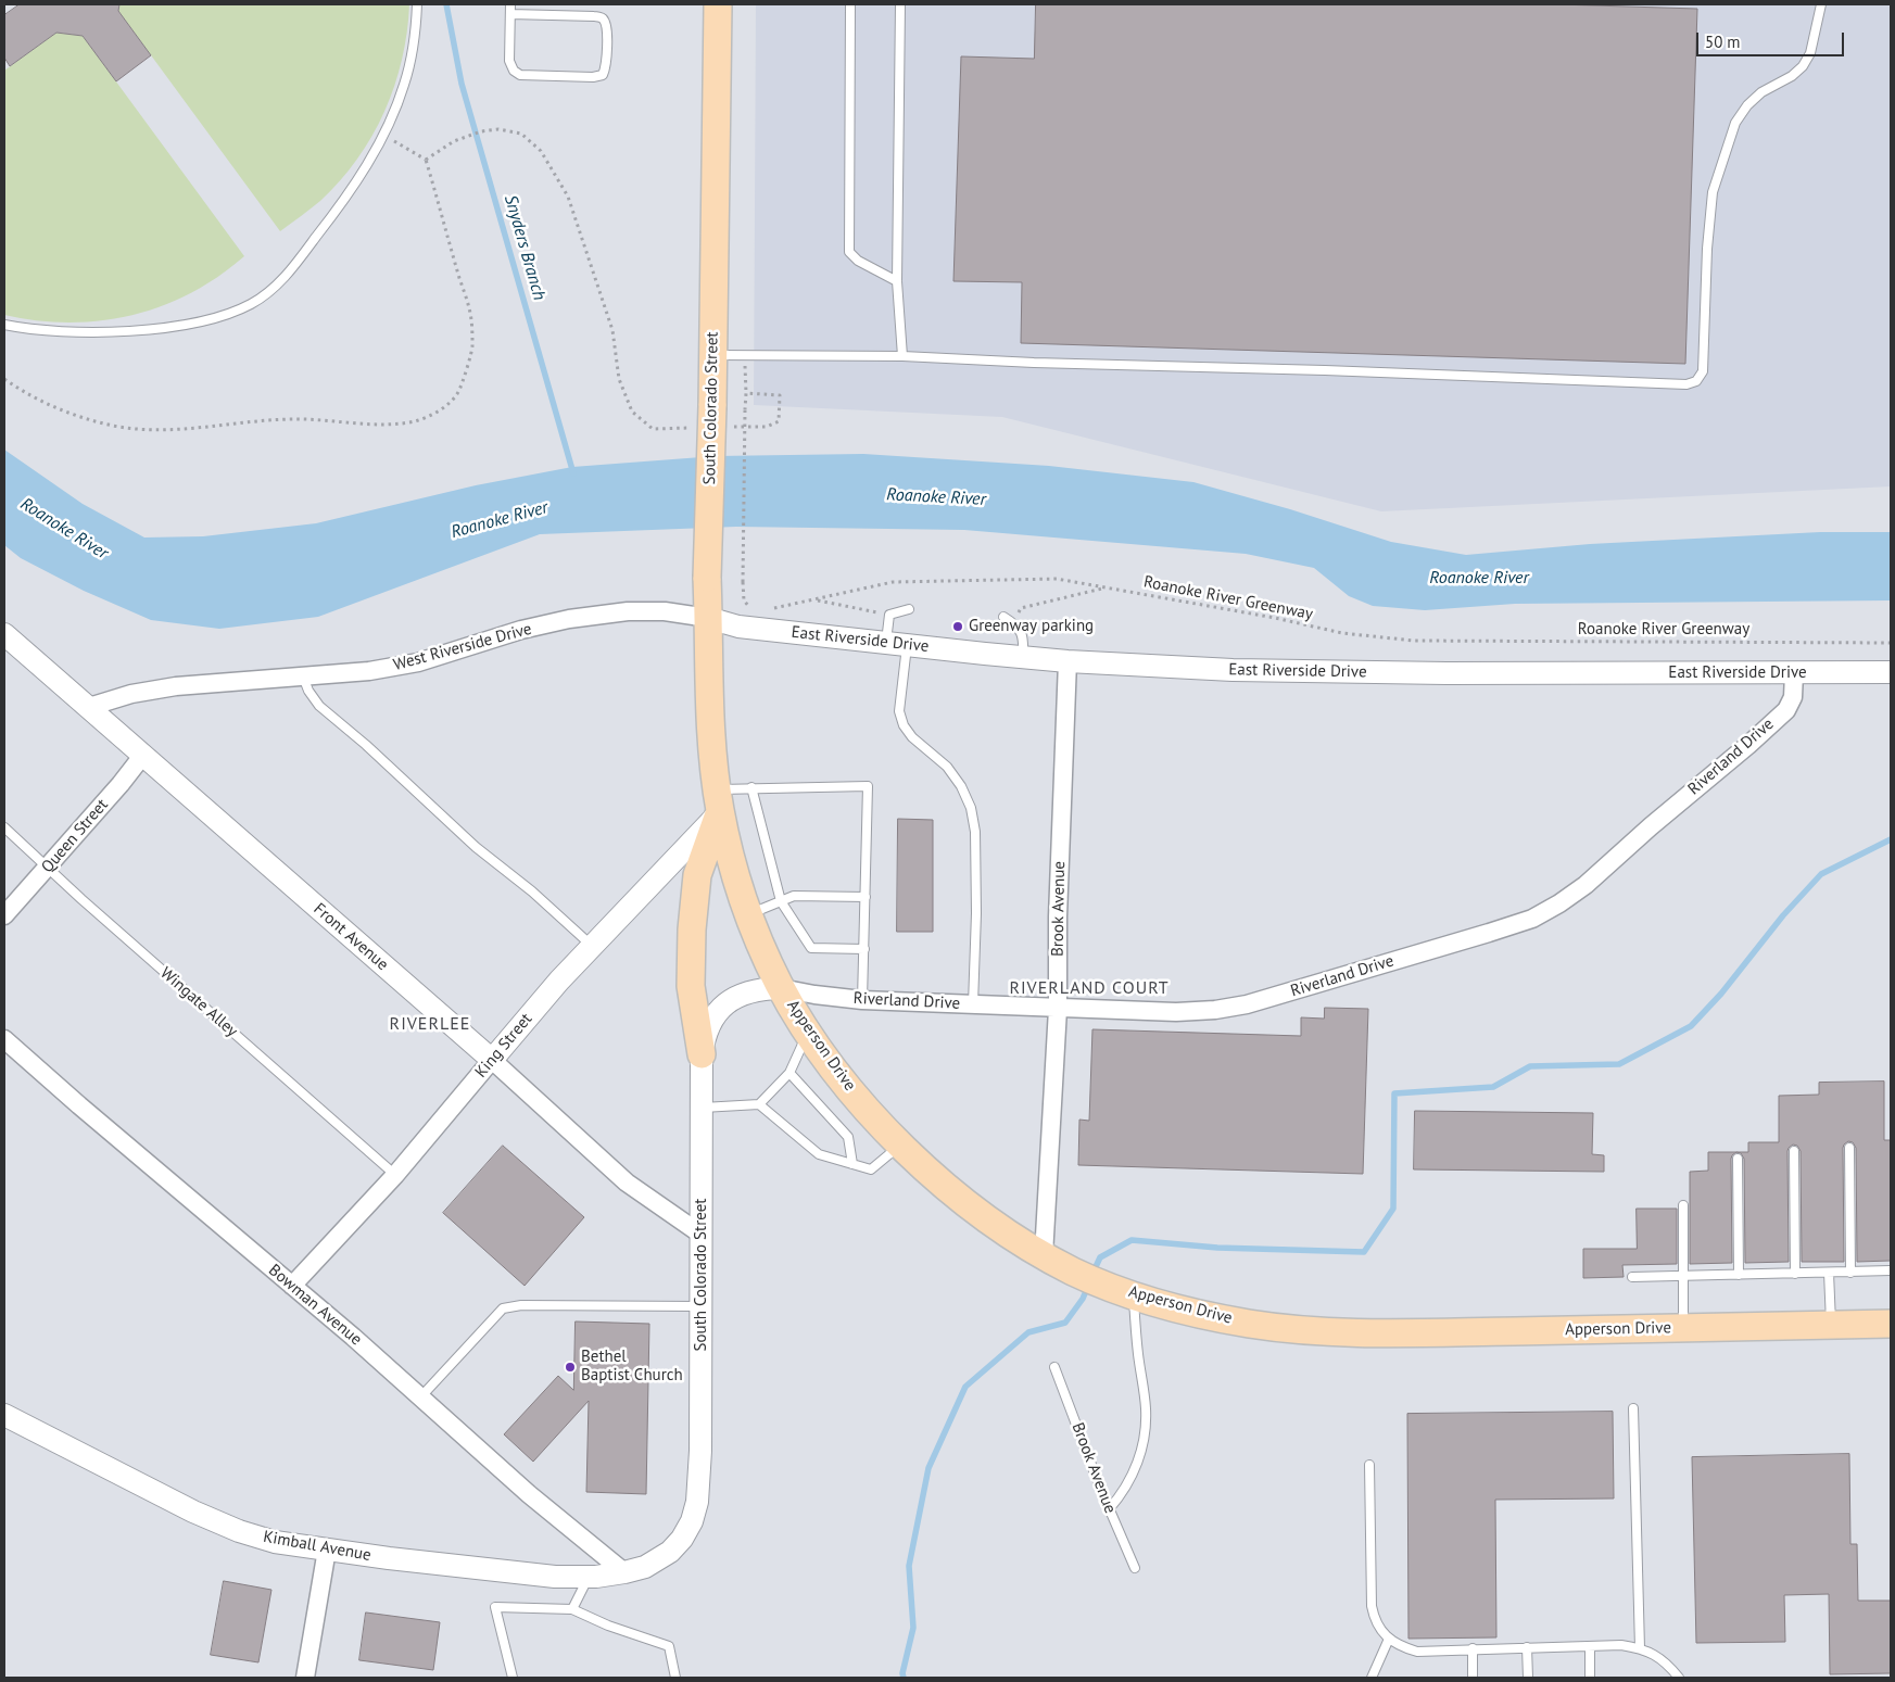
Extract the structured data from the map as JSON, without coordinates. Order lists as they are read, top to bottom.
{
  "streets": {
    "main road": ["South Colorado Street", "Apperson Drive"],
    "street": [
      "East Riverside Drive",
      "West Riverside Drive",
      "Riverland Drive",
      "Queen Street",
      "Brook Avenue",
      "Front Avenue",
      "King Street",
      "Bowman Avenue",
      "Kimball Avenue"
    ],
    "lane": ["Wingate Alley"],
    "path": ["Roanoke River Greenway"]
  },
  "crossings": [
    ["South Colorado Street", "East Riverside Drive"],
    ["South Colorado Street", "West Riverside Drive"],
    ["South Colorado Street", "Riverland Drive"],
    ["South Colorado Street", "Front Avenue"],
    ["South Colorado Street", "King Street"],
    ["South Colorado Street", "Apperson Drive"],
    ["South Colorado Street", "Bowman Avenue"],
    ["South Colorado Street", "Kimball Avenue"],
    ["East Riverside Drive", "West Riverside Drive"],
    ["East Riverside Drive", "Riverland Drive"],
    ["East Riverside Drive", "Brook Avenue"],
    ["West Riverside Drive", "Front Avenue"],
    ["Riverland Drive", "Brook Avenue"],
    ["Riverland Drive", "Apperson Drive"],
    ["Queen Street", "Front Avenue"],
    ["Queen Street", "Wingate Alley"],
    ["Brook Avenue", "Apperson Drive"],
    ["Front Avenue", "King Street"],
    ["Wingate Alley", "King Street"],
    ["King Street", "Apperson Drive"],
    ["King Street", "Bowman Avenue"],
    ["Bowman Avenue", "Kimball Avenue"]
  ],
  "districts": ["RIVERLAND COURT", "RIVERLEE"],
  "water": ["Snyders Branch", "Roanoke River"],
  "places": ["Greenway parking", "Bethel Baptist Church"],
  "scale_bar": "50 m"
}
